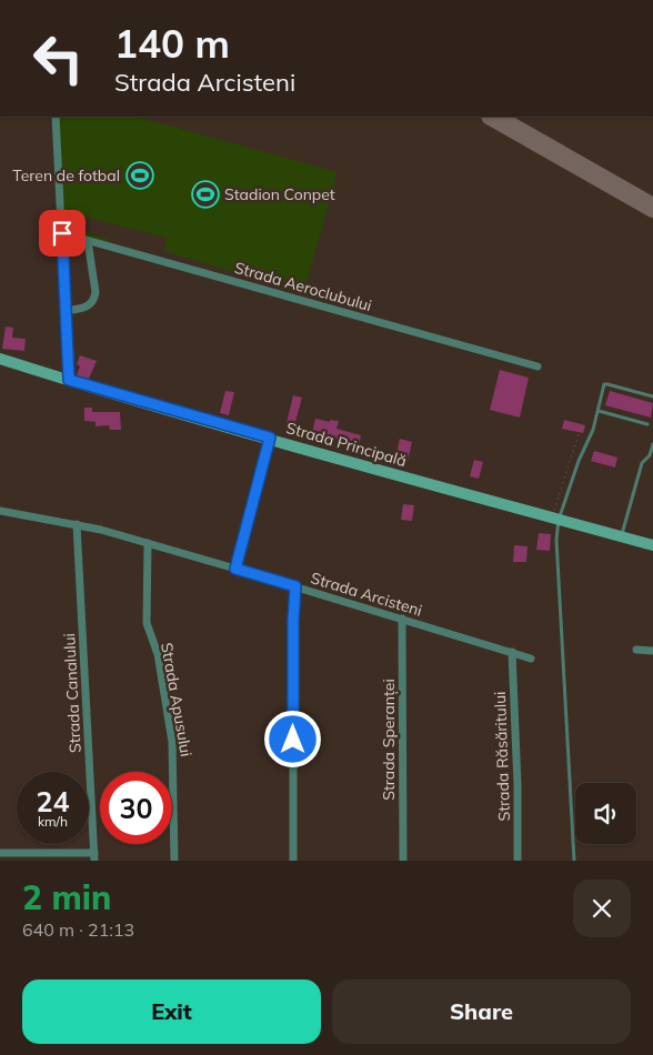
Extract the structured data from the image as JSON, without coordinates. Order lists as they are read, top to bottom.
{
  "streets": {
    "main road": ["Strada Principală"],
    "street": [
      "Strada Aeroclubului",
      "Strada Arcisteni",
      "Strada Canalului",
      "Strada Apusului",
      "Strada Speranței",
      "Strada Răsăritului"
    ]
  },
  "crossings": [
    ["Strada Arcisteni", "Strada Canalului"],
    ["Strada Arcisteni", "Strada Apusului"],
    ["Strada Arcisteni", "Strada Speranței"],
    ["Strada Arcisteni", "Strada Răsăritului"]
  ],
  "places": {
    "sports": ["Teren de fotbal", "Stadion Conpet"]
  },
  "page": {
    "turn": ["140 m", "Strada Arcisteni"],
    "speed": "24 km/h",
    "limit": "30",
    "heading": ["2 min", "640 m · 21:13"],
    "buttons": ["Exit", "Share"]
  }
}
